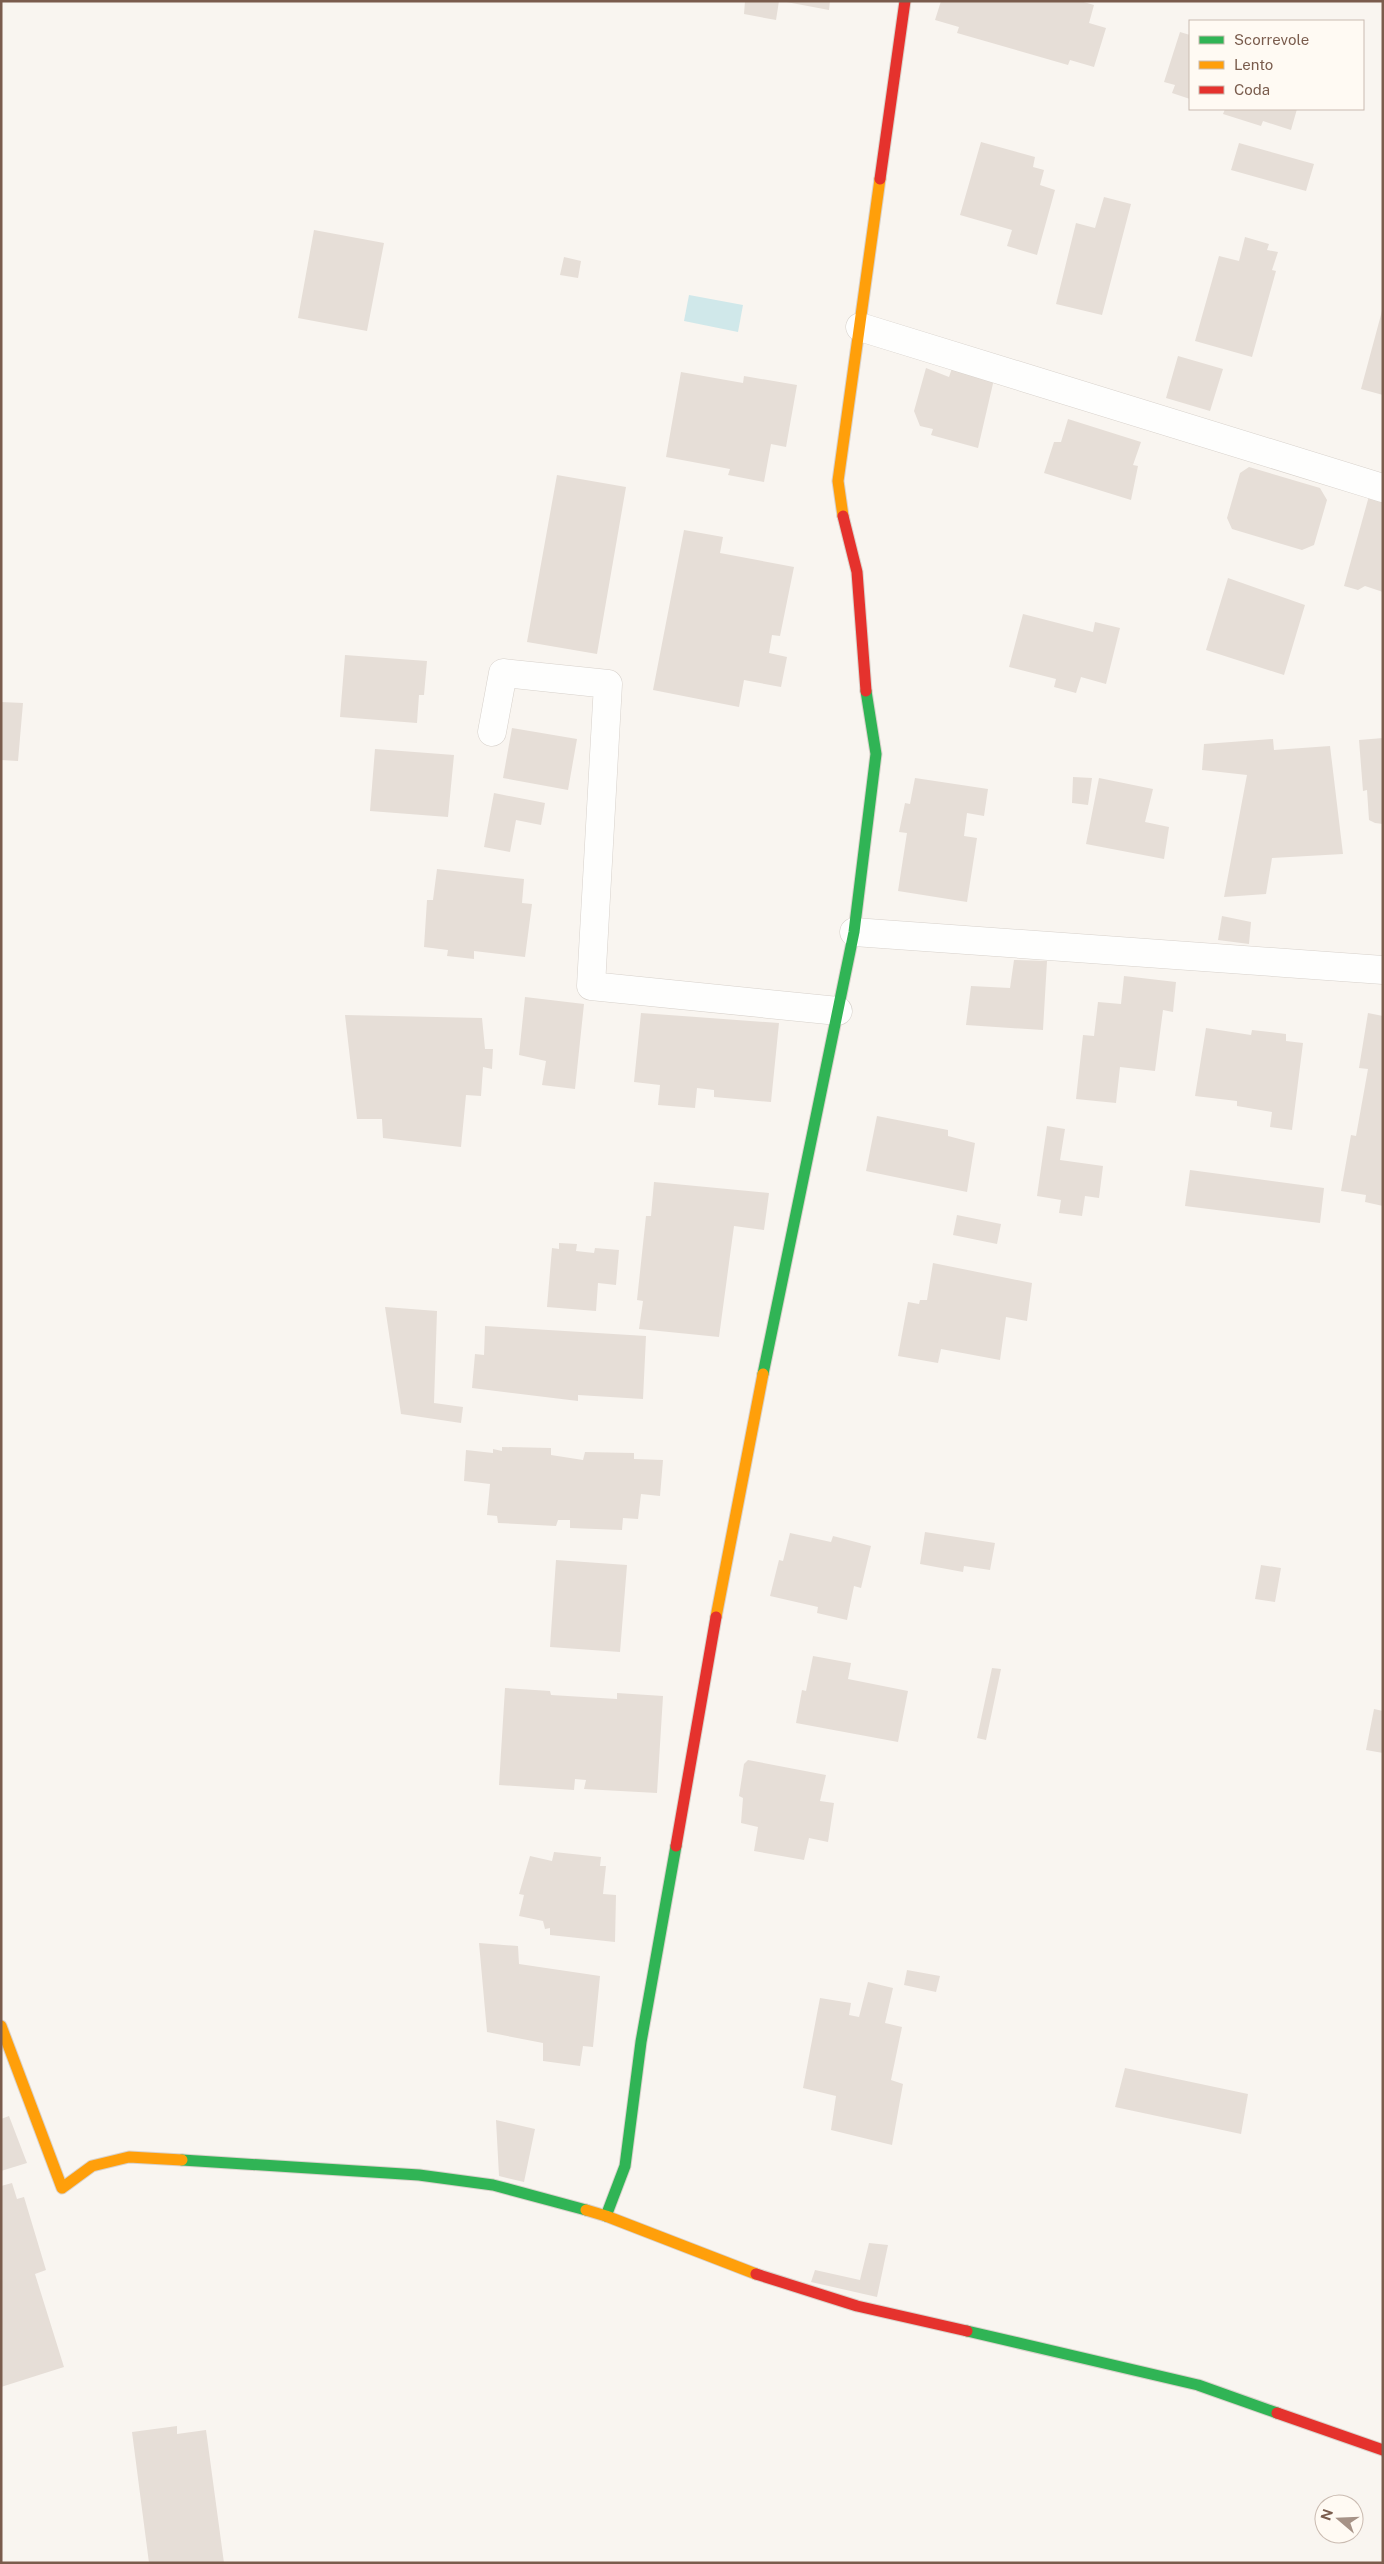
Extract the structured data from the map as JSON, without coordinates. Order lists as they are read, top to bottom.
{
  "legend": ["Scorrevole", "Lento", "Coda"],
  "north": "left"
}
